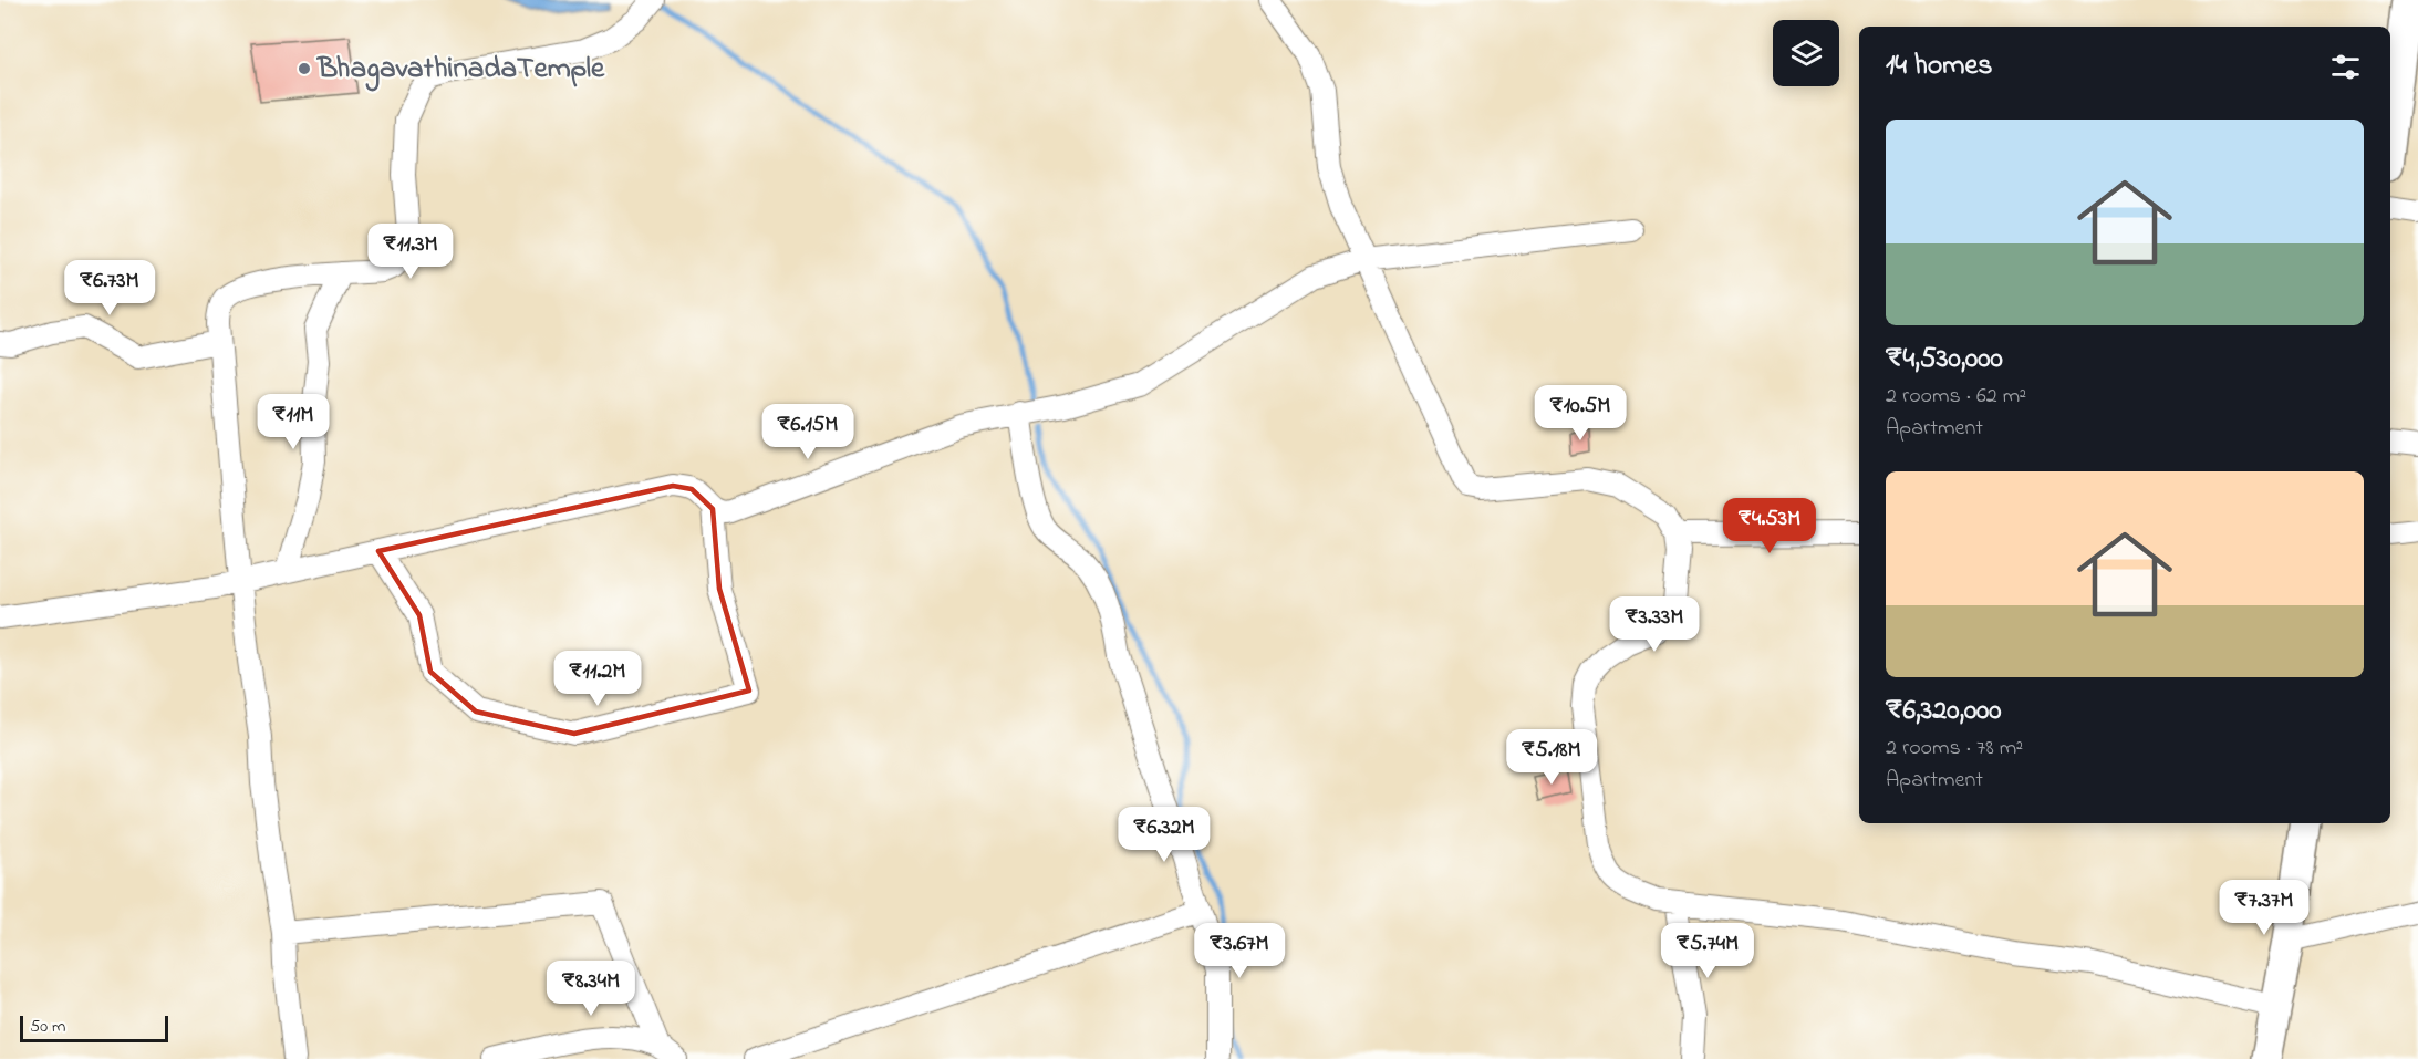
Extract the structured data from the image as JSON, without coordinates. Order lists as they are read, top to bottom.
{
  "places": ["BhagavathinadaTemple"],
  "scale_bar": "50 m",
  "page": {
    "heading": "14 homes",
    "list": [
      {
        "name": "₹4,530,000",
        "note": "2 rooms · 62 m² · Apartment"
      },
      {
        "name": "₹6,320,000",
        "note": "2 rooms · 78 m² · Apartment"
      }
    ],
    "price": [
      "₹11.3M",
      "₹6.73M",
      "₹10.5M",
      "₹11M",
      "₹6.15M",
      "₹4.53M",
      "₹3.33M",
      "₹11.2M",
      "₹5.18M",
      "₹6.32M",
      "₹7.37M",
      "₹3.67M",
      "₹5.74M",
      "₹8.34M"
    ],
    "scale": "50 m"
  }
}
